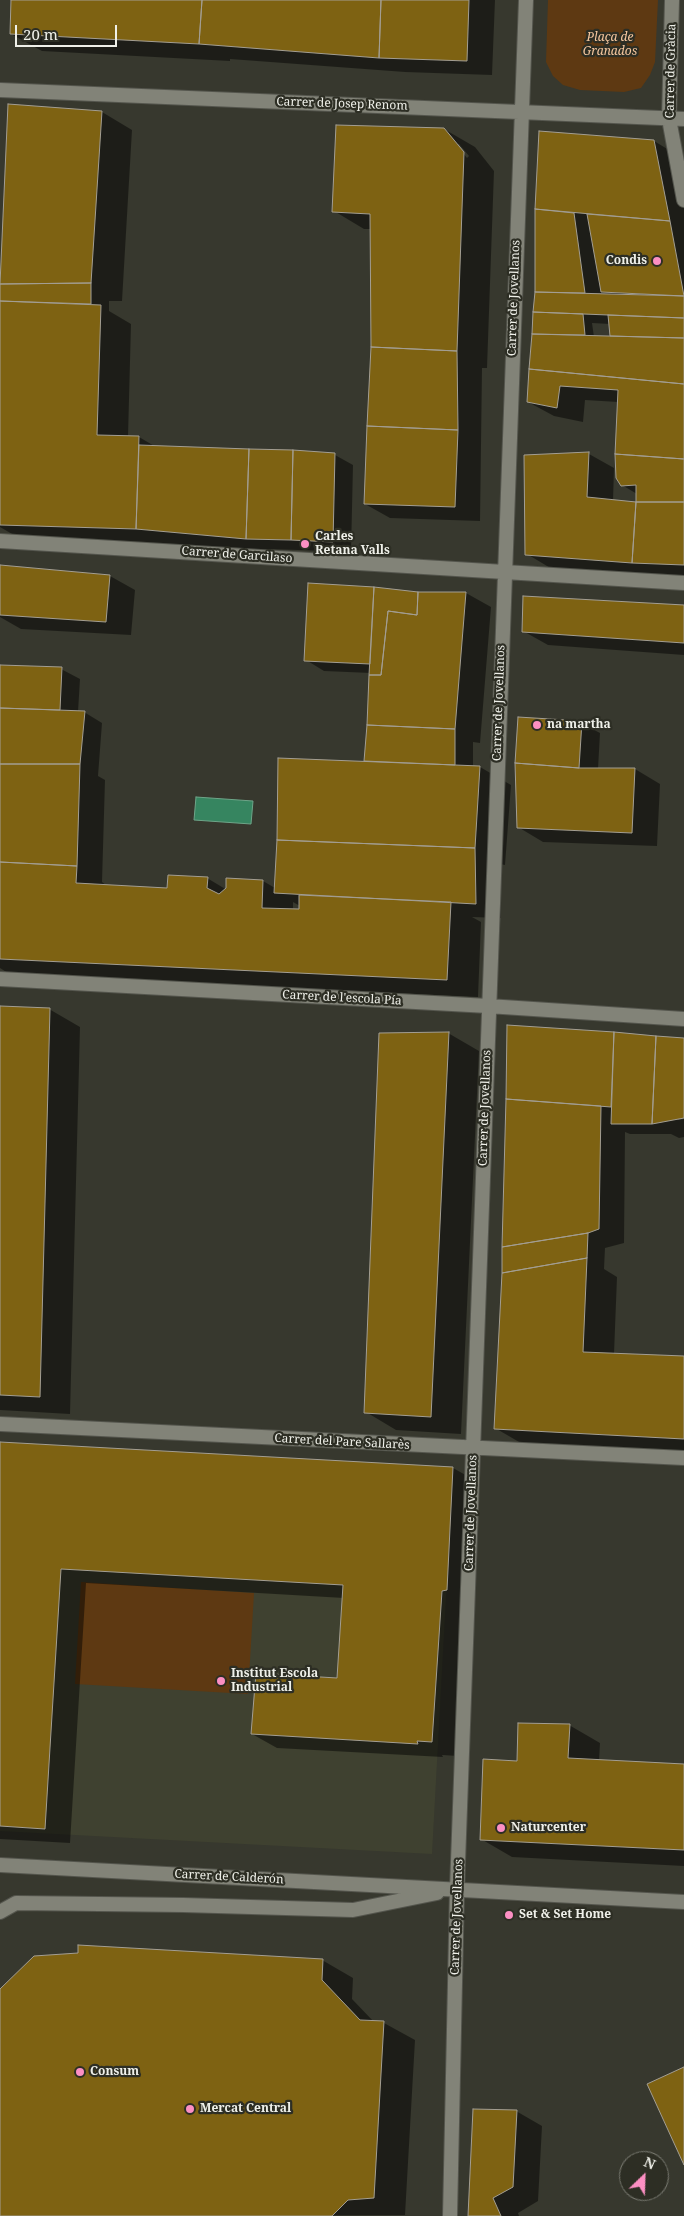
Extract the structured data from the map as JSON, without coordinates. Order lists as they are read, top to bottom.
{
  "streets": {
    "street": [
      "Carrer de Gràcia",
      "Carrer de Josep Renom",
      "Carrer de Jovellanos",
      "Carrer de Garcilaso",
      "Carrer de l'escola Pía",
      "Carrer del Pare Sallarès",
      "Carrer de Calderón"
    ]
  },
  "crossings": [
    ["Carrer de Gràcia", "Carrer de Josep Renom"],
    ["Carrer de Josep Renom", "Carrer de Jovellanos"],
    ["Carrer de Jovellanos", "Carrer de Garcilaso"],
    ["Carrer de Jovellanos", "Carrer de l'escola Pía"],
    ["Carrer de Jovellanos", "Carrer del Pare Sallarès"],
    ["Carrer de Jovellanos", "Carrer de Calderón"]
  ],
  "parks": ["Plaça de Granados"],
  "places": [
    "Condis",
    "Carles Retana Valls",
    "na martha",
    "Institut Escola Industrial",
    "Naturcenter",
    "Set & Set Home",
    "Consum",
    "Mercat Central"
  ],
  "scale_bar": "20 m",
  "north": "top right"
}
